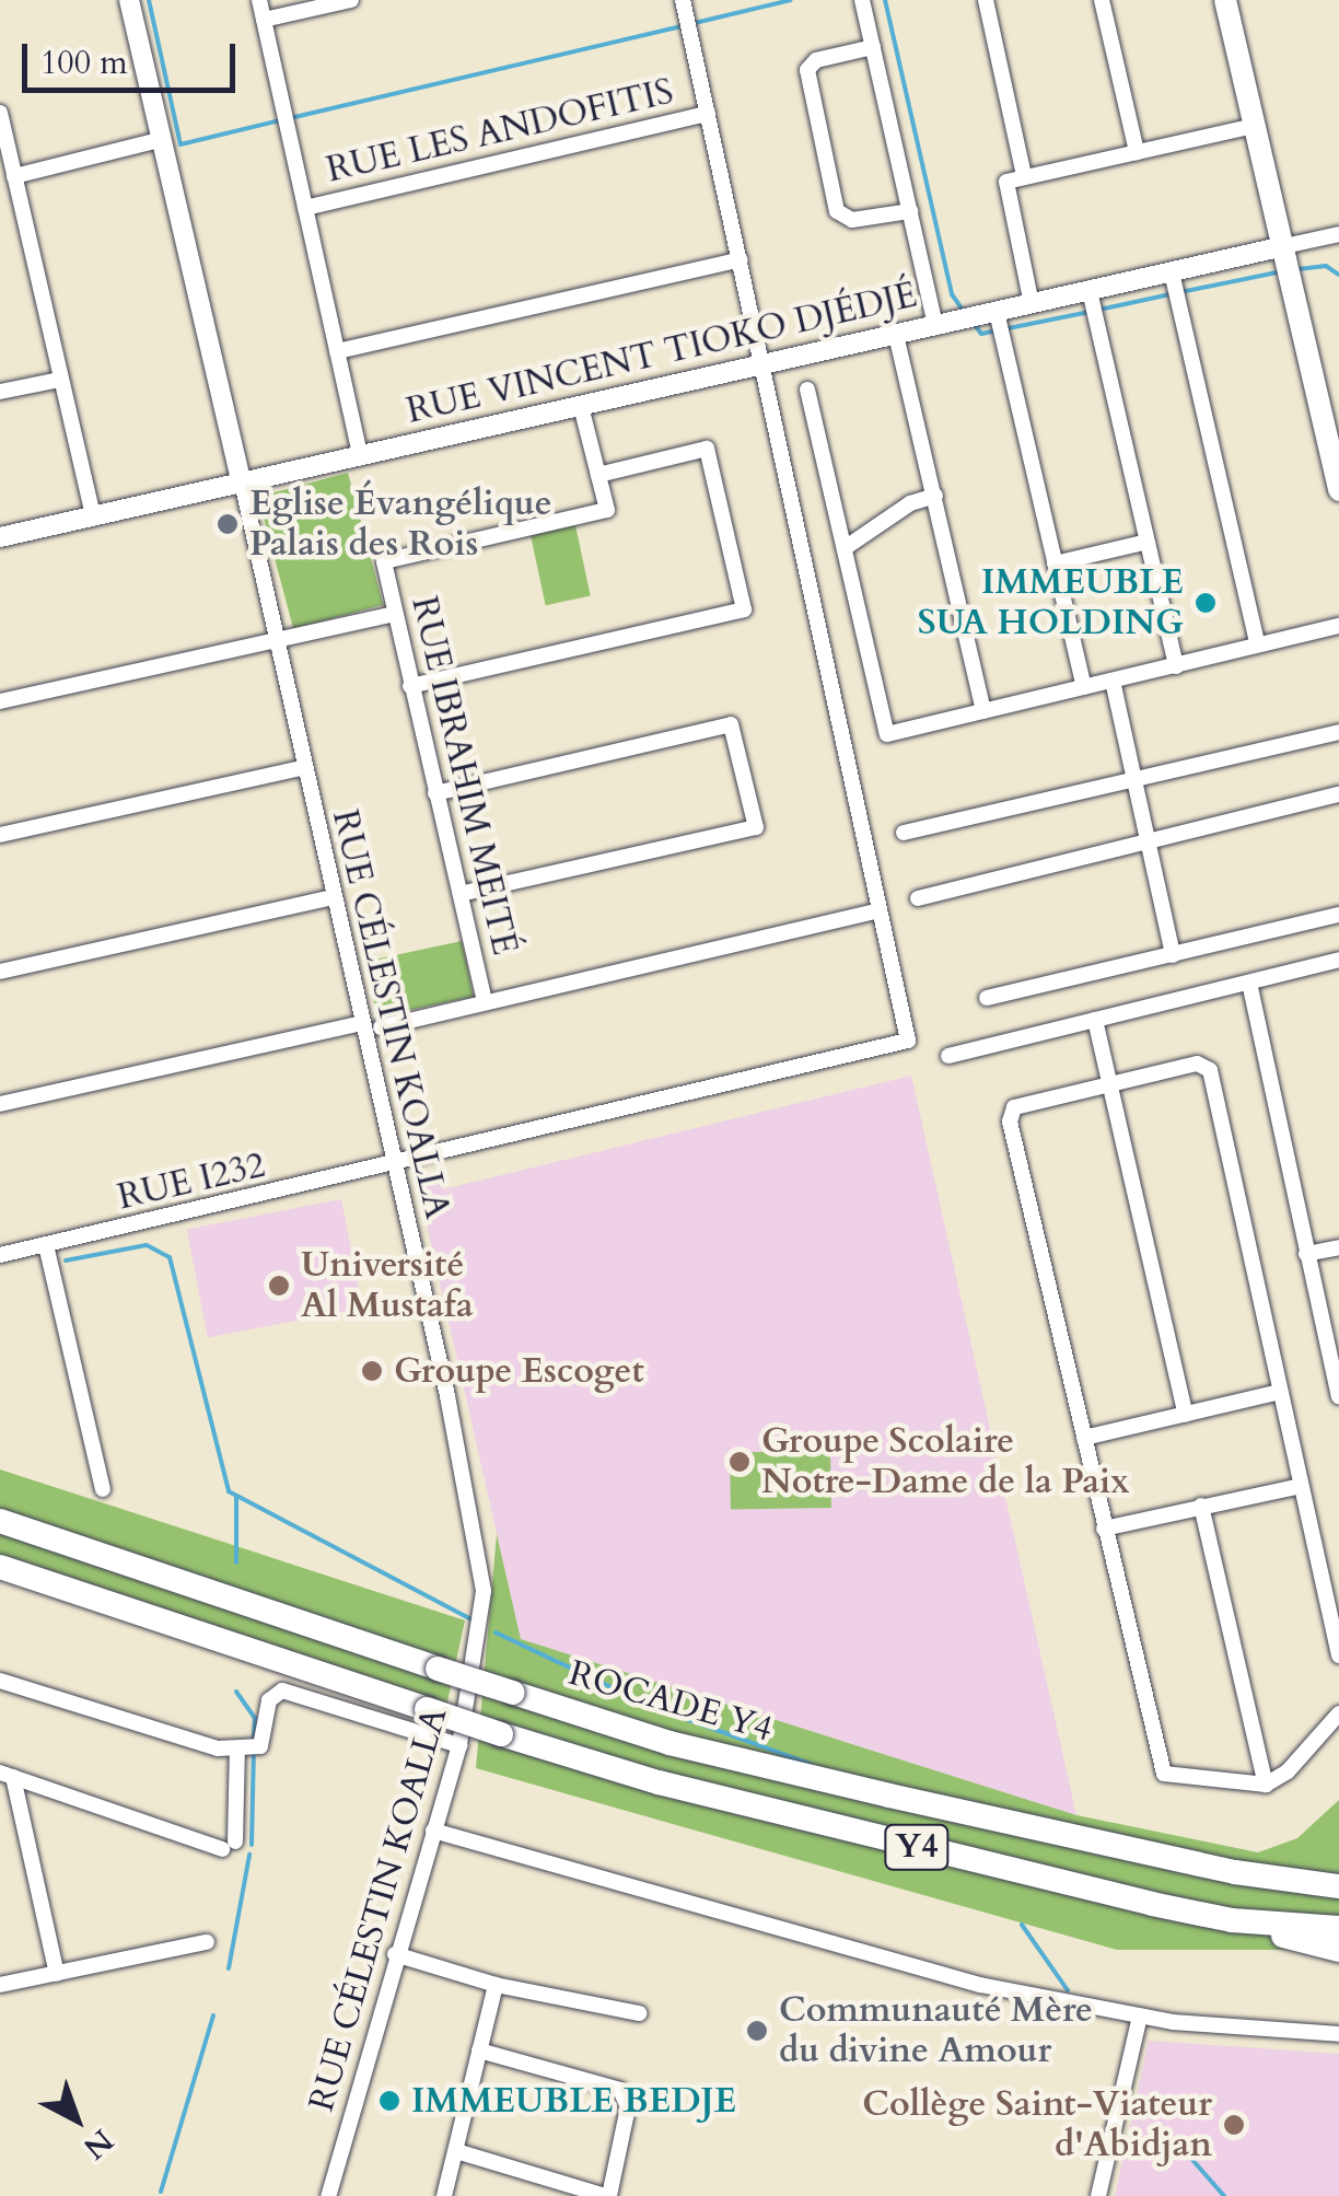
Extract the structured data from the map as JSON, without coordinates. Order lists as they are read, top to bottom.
{
  "streets": {
    "highway": ["ROCADE Y4", "Y4"],
    "street": [
      "RUE LES ANDOFITIS",
      "RUE VINCENT TIOKO DJÉDJÉ",
      "RUE IBRAHIM MEITÉ",
      "RUE CÉLESTIN KOALLA",
      "RUE I232"
    ]
  },
  "crossings": [
    ["RUE VINCENT TIOKO DJÉDJÉ", "RUE IBRAHIM MEITÉ"],
    ["RUE VINCENT TIOKO DJÉDJÉ", "RUE CÉLESTIN KOALLA"],
    ["RUE CÉLESTIN KOALLA", "RUE I232"]
  ],
  "places": [
    "Eglise Évangélique Palais des Rois",
    "IMMEUBLE SUA HOLDING",
    "Université Al Mustafa",
    "Groupe Escoget",
    "Groupe Scolaire Notre-Dame de la Paix",
    "Communauté Mère du divine Amour",
    "IMMEUBLE BEDJE",
    "Collège Saint-Viateur d'Abidjan"
  ],
  "scale_bar": "100 m",
  "north": "bottom right"
}
